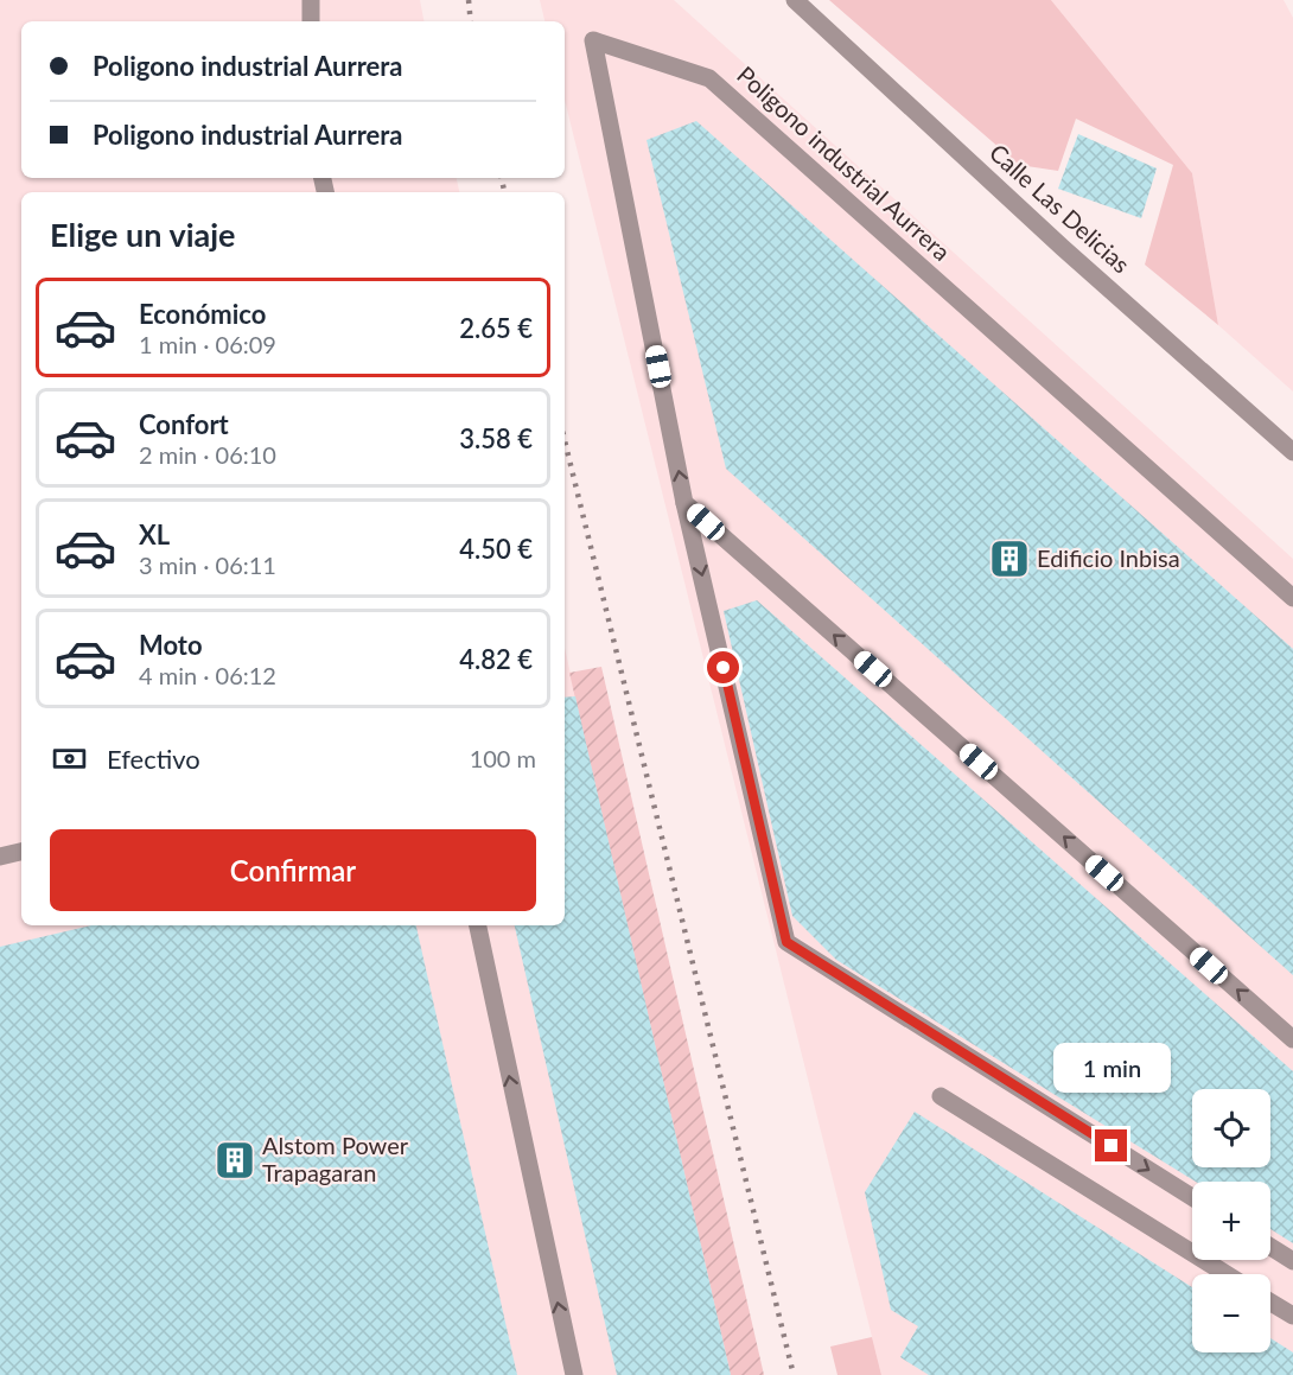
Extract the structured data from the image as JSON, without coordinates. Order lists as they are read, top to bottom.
{
  "streets": {
    "street": ["Poligono industrial Aurrera", "Calle Las Delicias"]
  },
  "places": {
    "building": ["Edificio Inbisa", "Alstom Power Trapagaran"]
  },
  "page": {
    "banner": ["Poligono industrial Aurrera", "Poligono industrial Aurrera"],
    "heading": "Elige un viaje",
    "list": [
      {
        "name": "Económico",
        "note": "1 min · 06:09",
        "value": "2.65 €"
      },
      {
        "name": "Confort",
        "note": "2 min · 06:10",
        "value": "3.58 €"
      },
      {
        "name": "XL",
        "note": "3 min · 06:11",
        "value": "4.50 €"
      },
      {
        "name": "Moto",
        "note": "4 min · 06:12",
        "value": "4.82 €"
      }
    ],
    "pay": ["Efectivo", "100 m"],
    "buttons": "Confirmar",
    "bubble": "1 min",
    "map_buttons": ["+", "−"]
  }
}
